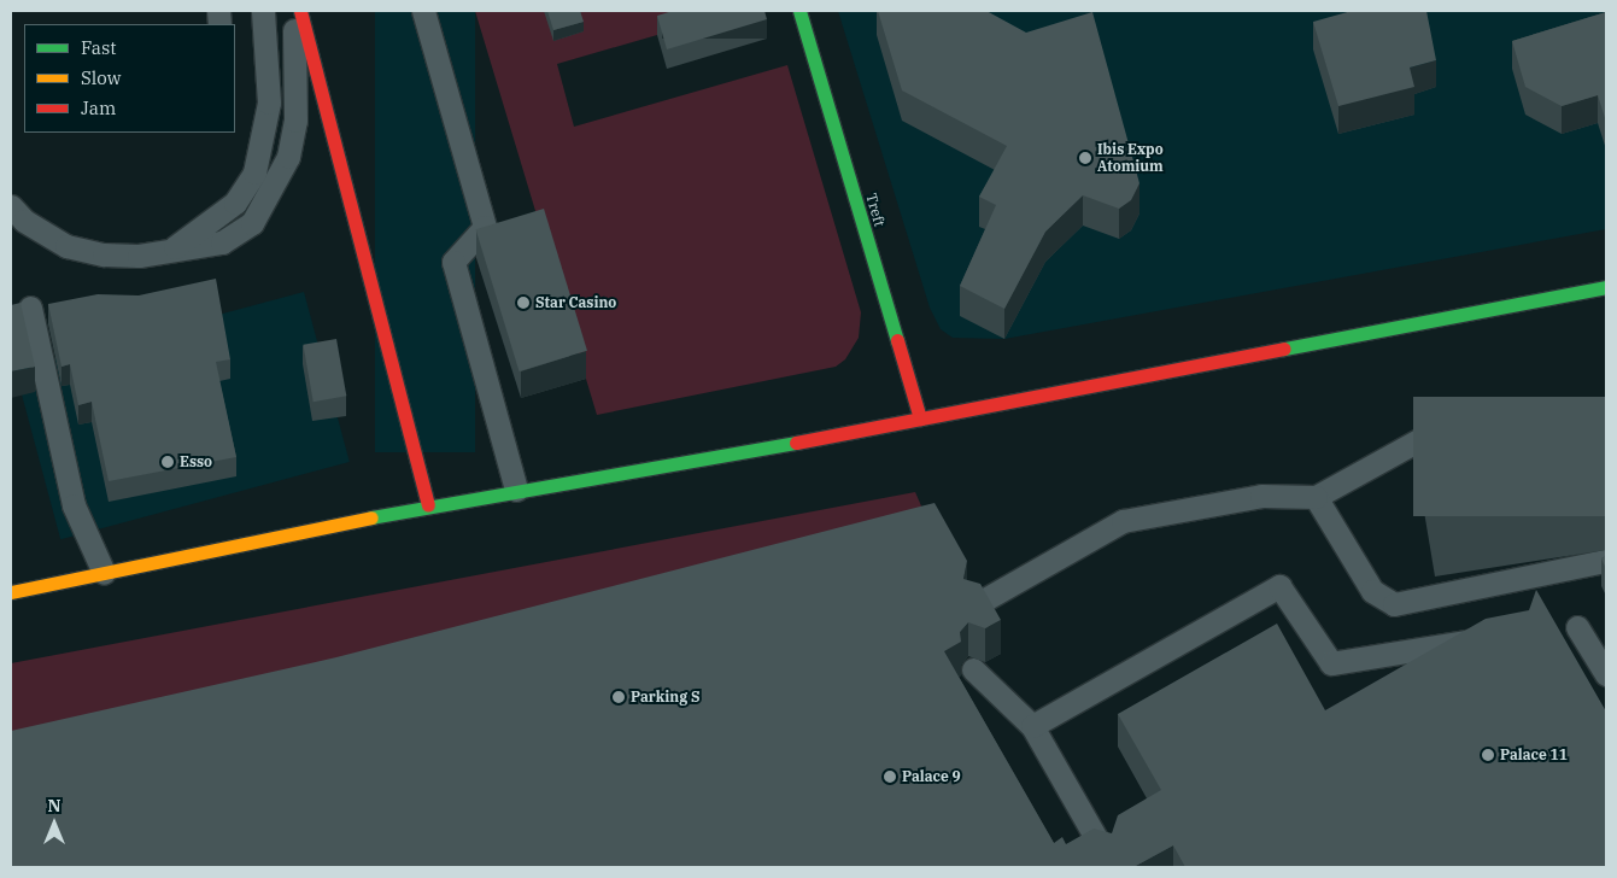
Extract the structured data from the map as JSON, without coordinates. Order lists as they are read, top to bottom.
{
  "streets": {
    "main road": ["Treft"]
  },
  "places": [
    "Ibis Expo Atomium",
    "Star Casino",
    "Esso",
    "Parking S",
    "Palace 11",
    "Palace 9"
  ],
  "legend": ["Fast", "Slow", "Jam"],
  "north": "top"
}
